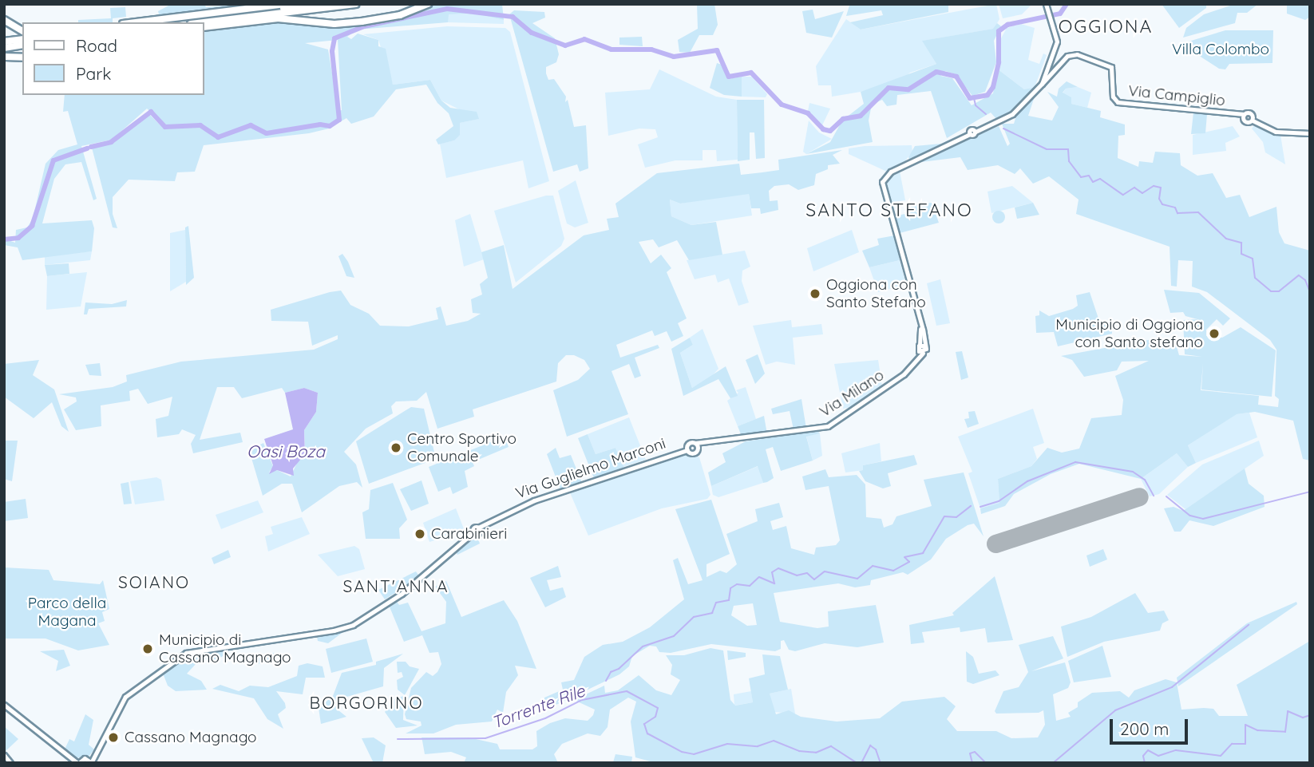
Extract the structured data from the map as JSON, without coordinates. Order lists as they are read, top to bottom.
{
  "streets": {
    "street": ["Via Campiglio", "Via Milano", "Via Guglielmo Marconi"]
  },
  "districts": [
    "OGGIONA",
    "SANTO STEFANO",
    "SOIANO",
    "SANT'ANNA",
    "BORGORINO"
  ],
  "water": ["Oasi Boza", "Torrente Rile"],
  "parks": ["Villa Colombo", "Parco della Magana"],
  "places": [
    "Oggiona con Santo Stefano",
    "Municipio di Oggiona con Santo stefano",
    "Centro Sportivo Comunale",
    "Carabinieri",
    "Municipio di Cassano Magnago",
    "Cassano Magnago"
  ],
  "legend": ["Road", "Park"],
  "scale_bar": "200 m"
}
